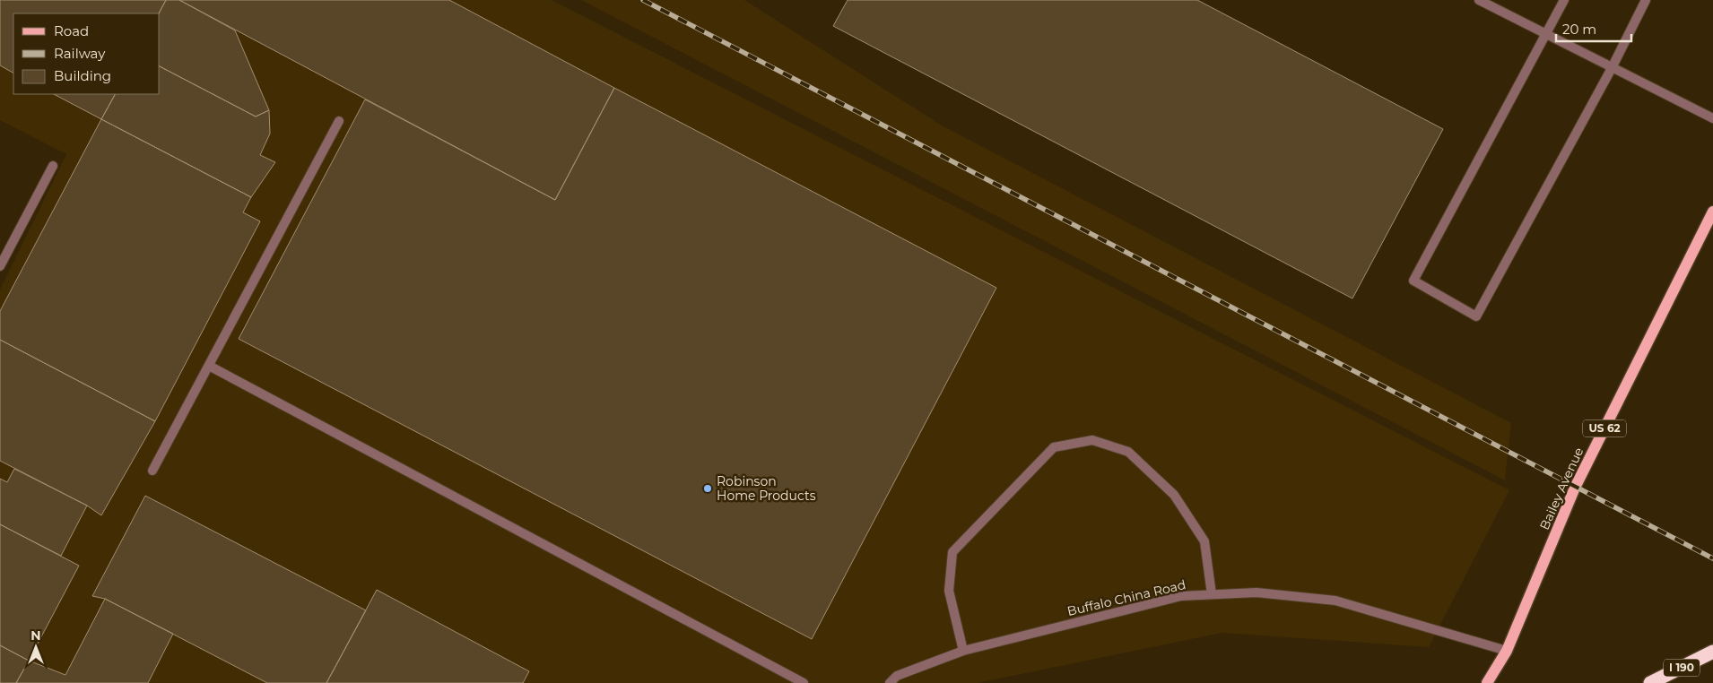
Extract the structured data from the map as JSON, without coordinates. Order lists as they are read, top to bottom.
{
  "streets": {
    "highway": ["I 190"],
    "main road": ["US 62", "Bailey Avenue"],
    "street": ["Buffalo China Road"]
  },
  "crossings": [
    ["Bailey Avenue", "Buffalo China Road"]
  ],
  "places": ["Robinson Home Products"],
  "legend": ["Road", "Railway", "Building"],
  "scale_bar": "20 m",
  "north": "top"
}
